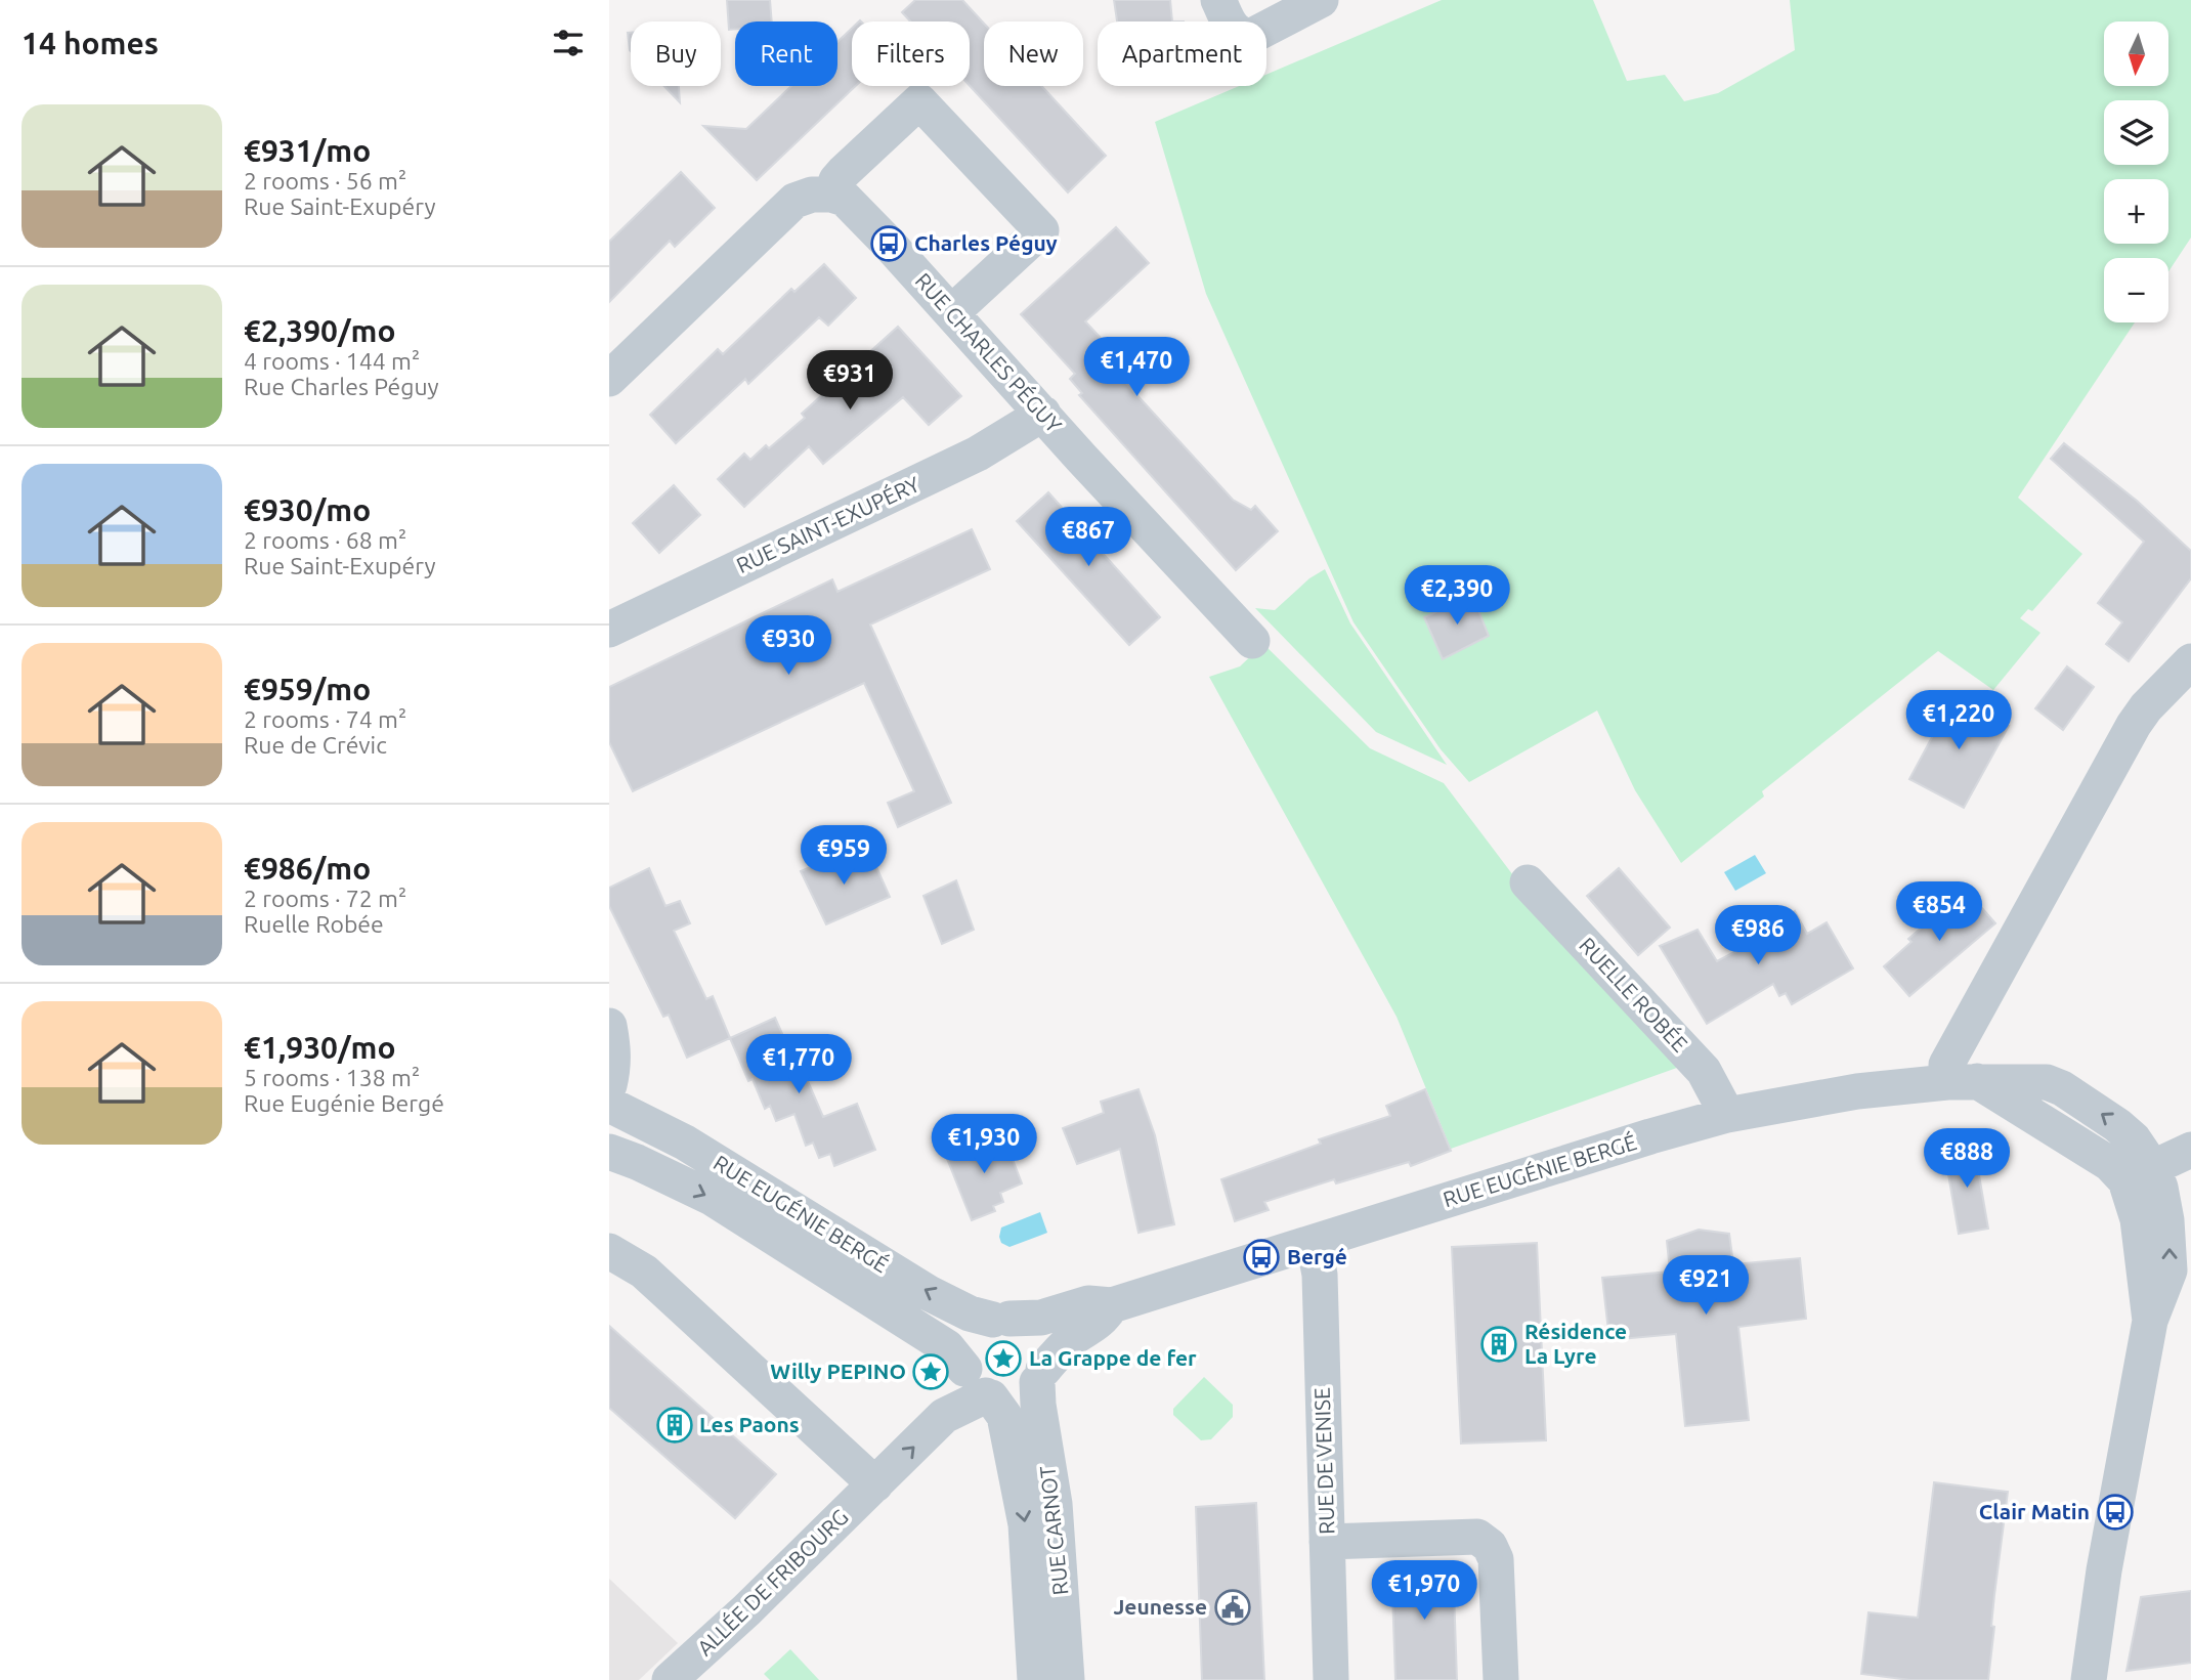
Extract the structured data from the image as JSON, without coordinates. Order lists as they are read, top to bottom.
{
  "streets": {
    "street": [
      "RUE CHARLES PÉGUY",
      "RUE SAINT-EXUPÉRY",
      "RUELLE ROBÉE",
      "RUE EUGÉNIE BERGÉ",
      "RUE DE VENISE",
      "RUE CARNOT",
      "ALLÉE DE FRIBOURG"
    ]
  },
  "crossings": [
    ["RUE CHARLES PÉGUY", "RUE SAINT-EXUPÉRY"],
    ["RUELLE ROBÉE", "RUE EUGÉNIE BERGÉ"],
    ["RUE EUGÉNIE BERGÉ", "RUE DE VENISE"],
    ["RUE EUGÉNIE BERGÉ", "RUE CARNOT"],
    ["RUE EUGÉNIE BERGÉ", "ALLÉE DE FRIBOURG"],
    ["RUE CARNOT", "ALLÉE DE FRIBOURG"]
  ],
  "places": {
    "bus stop": ["Charles Péguy", "Bergé", "Clair Matin"],
    "building": ["Résidence La Lyre", "Les Paons"],
    "place": ["La Grappe de fer", "Willy PEPINO"],
    "public building": ["Jeunesse"]
  },
  "north": "bottom",
  "page": {
    "heading": "14 homes",
    "map_buttons": ["+", "−"],
    "chip": [
      "Buy",
      "Rent",
      "Filters",
      "New",
      "Apartment"
    ],
    "list": [
      {
        "name": "€931/mo",
        "note": "2 rooms · 56 m² · Rue Saint-Exupéry"
      },
      {
        "name": "€2,390/mo",
        "note": "4 rooms · 144 m² · Rue Charles Péguy"
      },
      {
        "name": "€930/mo",
        "note": "2 rooms · 68 m² · Rue Saint-Exupéry"
      },
      {
        "name": "€959/mo",
        "note": "2 rooms · 74 m² · Rue de Crévic"
      },
      {
        "name": "€986/mo",
        "note": "2 rooms · 72 m² · Ruelle Robée"
      },
      {
        "name": "€1,930/mo",
        "note": "5 rooms · 138 m² · Rue Eugénie Bergé"
      }
    ],
    "price": [
      "€1,470",
      "€931",
      "€867",
      "€2,390",
      "€930",
      "€1,220",
      "€959",
      "€854",
      "€986",
      "€1,770",
      "€1,930",
      "€888",
      "€921",
      "€1,970"
    ]
  }
}
